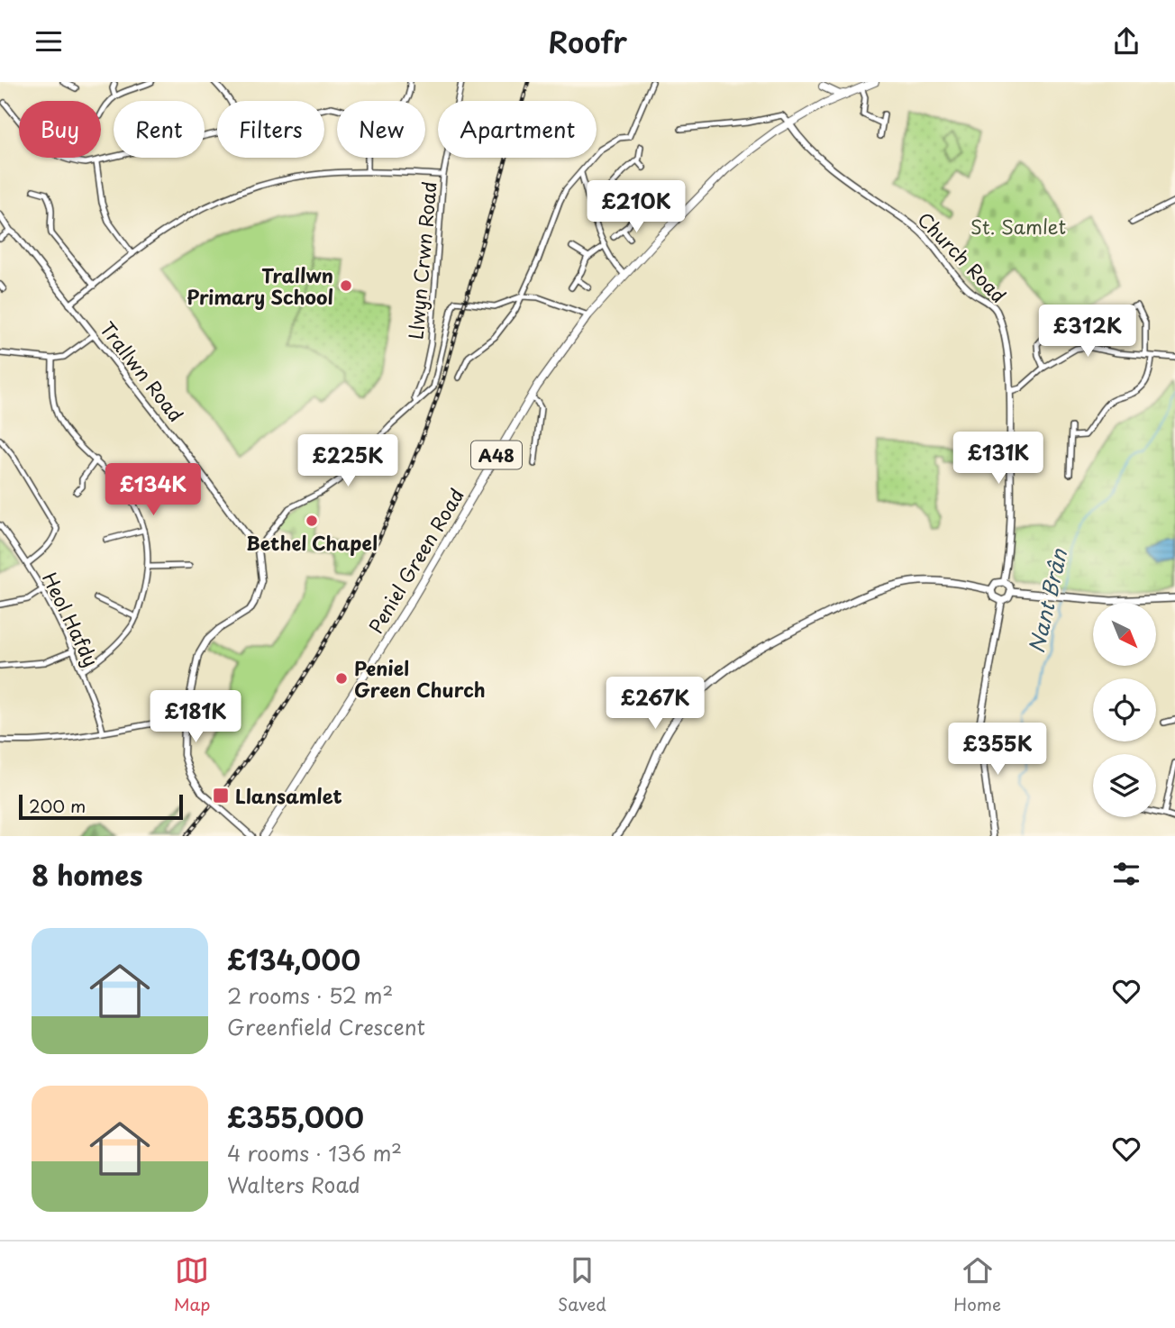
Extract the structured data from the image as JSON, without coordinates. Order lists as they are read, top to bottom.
{
  "streets": {
    "main road": ["A48", "Peniel Green Road"],
    "street": [
      "Church Road",
      "Llwyn Crwn Road",
      "Trallwn Road",
      "Heol Hafdy"
    ]
  },
  "crossings": [
    ["Church Road", "Peniel Green Road"],
    ["A48", "Peniel Green Road"]
  ],
  "water": ["Nant Brân"],
  "parks": ["St. Samlet"],
  "places": {
    "other": ["Trallwn Primary School", "Bethel Chapel", "Peniel Green Church"],
    "transit": ["Llansamlet"]
  },
  "scale_bar": "200 m",
  "north": "bottom right",
  "page": {
    "header": "Roofr",
    "chip": [
      "Buy",
      "Rent",
      "Filters",
      "New",
      "Apartment"
    ],
    "price": [
      "£210K",
      "£312K",
      "£131K",
      "£225K",
      "£134K",
      "£267K",
      "£181K",
      "£355K"
    ],
    "scale": "200 m",
    "heading": "8 homes",
    "list": [
      {
        "name": "£134,000",
        "note": "2 rooms · 52 m² · Greenfield Crescent"
      },
      {
        "name": "£355,000",
        "note": "4 rooms · 136 m² · Walters Road"
      }
    ],
    "tabs": ["Map", "Saved", "Home"]
  }
}
